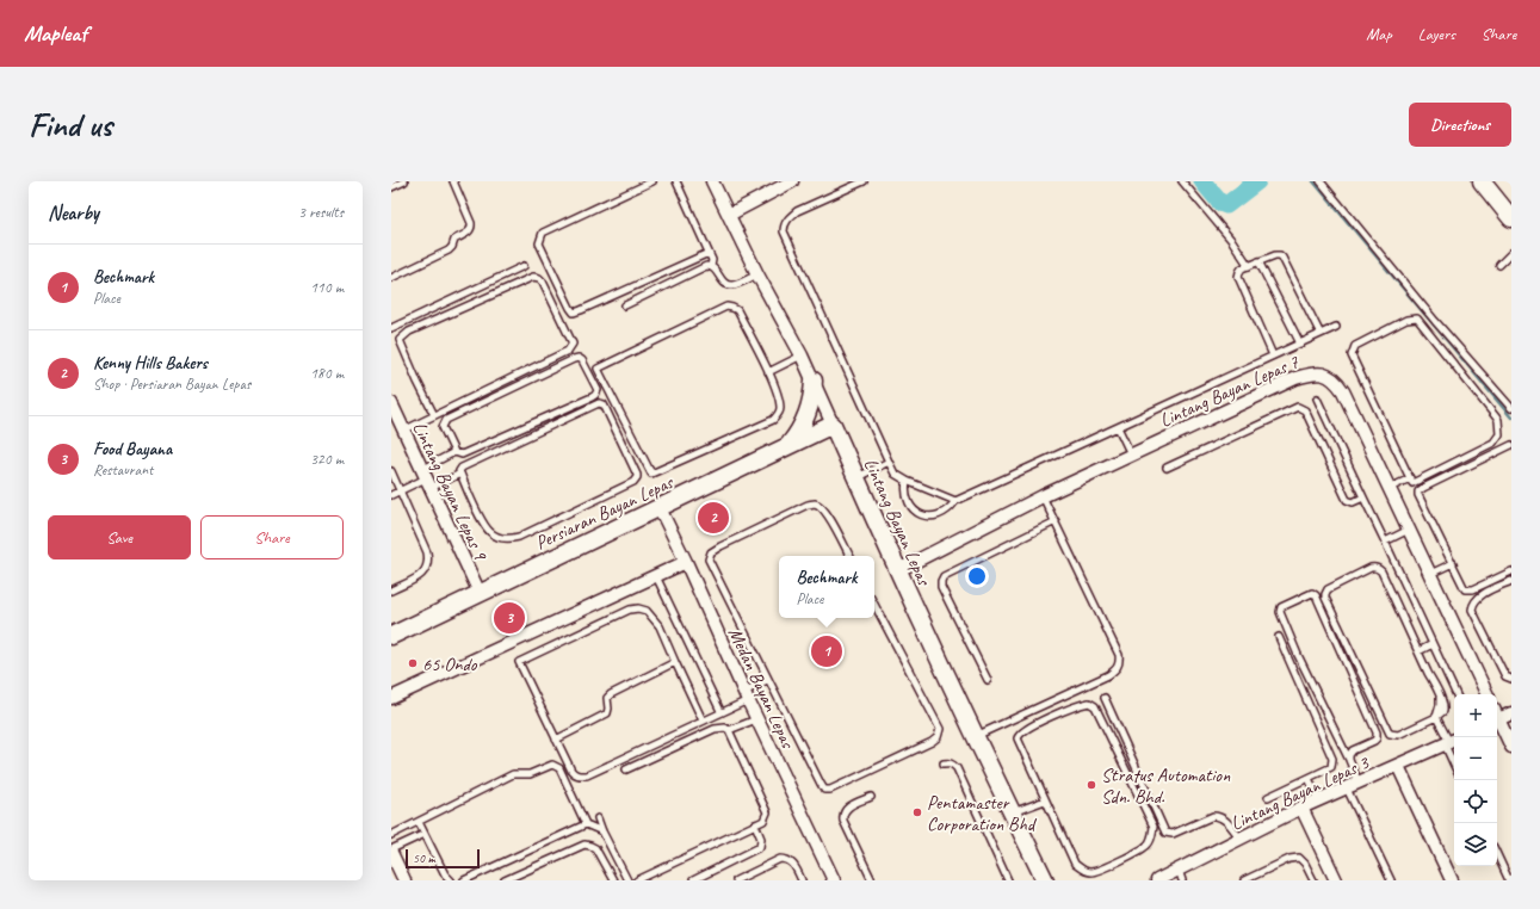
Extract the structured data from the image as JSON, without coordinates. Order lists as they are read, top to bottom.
{
  "streets": {
    "street": [
      "Lintang Bayan Lepas 7",
      "Lintang Bayan Lepas 9",
      "Persiaran Bayan Lepas",
      "Lintang Bayan Lepas",
      "Medan Bayan Lepas",
      "Lintang Bayan Lepas 3"
    ]
  },
  "crossings": [
    ["Lintang Bayan Lepas 7", "Lintang Bayan Lepas"],
    ["Lintang Bayan Lepas 9", "Persiaran Bayan Lepas"],
    ["Persiaran Bayan Lepas", "Lintang Bayan Lepas"],
    ["Persiaran Bayan Lepas", "Medan Bayan Lepas"]
  ],
  "places": ["65 Ondo", "Stratus Automation Sdn. Bhd.", "Pentamaster Corporation Bhd"],
  "scale_bar": "50 m",
  "page": {
    "header": "Mapleaf",
    "nav": ["Map", "Layers", "Share"],
    "buttons": [
      "Directions",
      ["Save", "Share"]
    ],
    "title": "Find us",
    "heading": ["Nearby", "3 results"],
    "list": [
      {
        "mark": "1",
        "name": "Bechmark",
        "note": "Place",
        "value": "110 m"
      },
      {
        "mark": "2",
        "name": "Kenny Hills Bakers",
        "note": "Shop · Persiaran Bayan Lepas",
        "value": "180 m"
      },
      {
        "mark": "3",
        "name": "Food Bayana",
        "note": "Restaurant",
        "value": "320 m"
      }
    ],
    "pins": ["2", "3", "1"],
    "popup": ["Bechmark", "Place"],
    "map_buttons": ["+", "−"],
    "scale": "50 m"
  }
}
